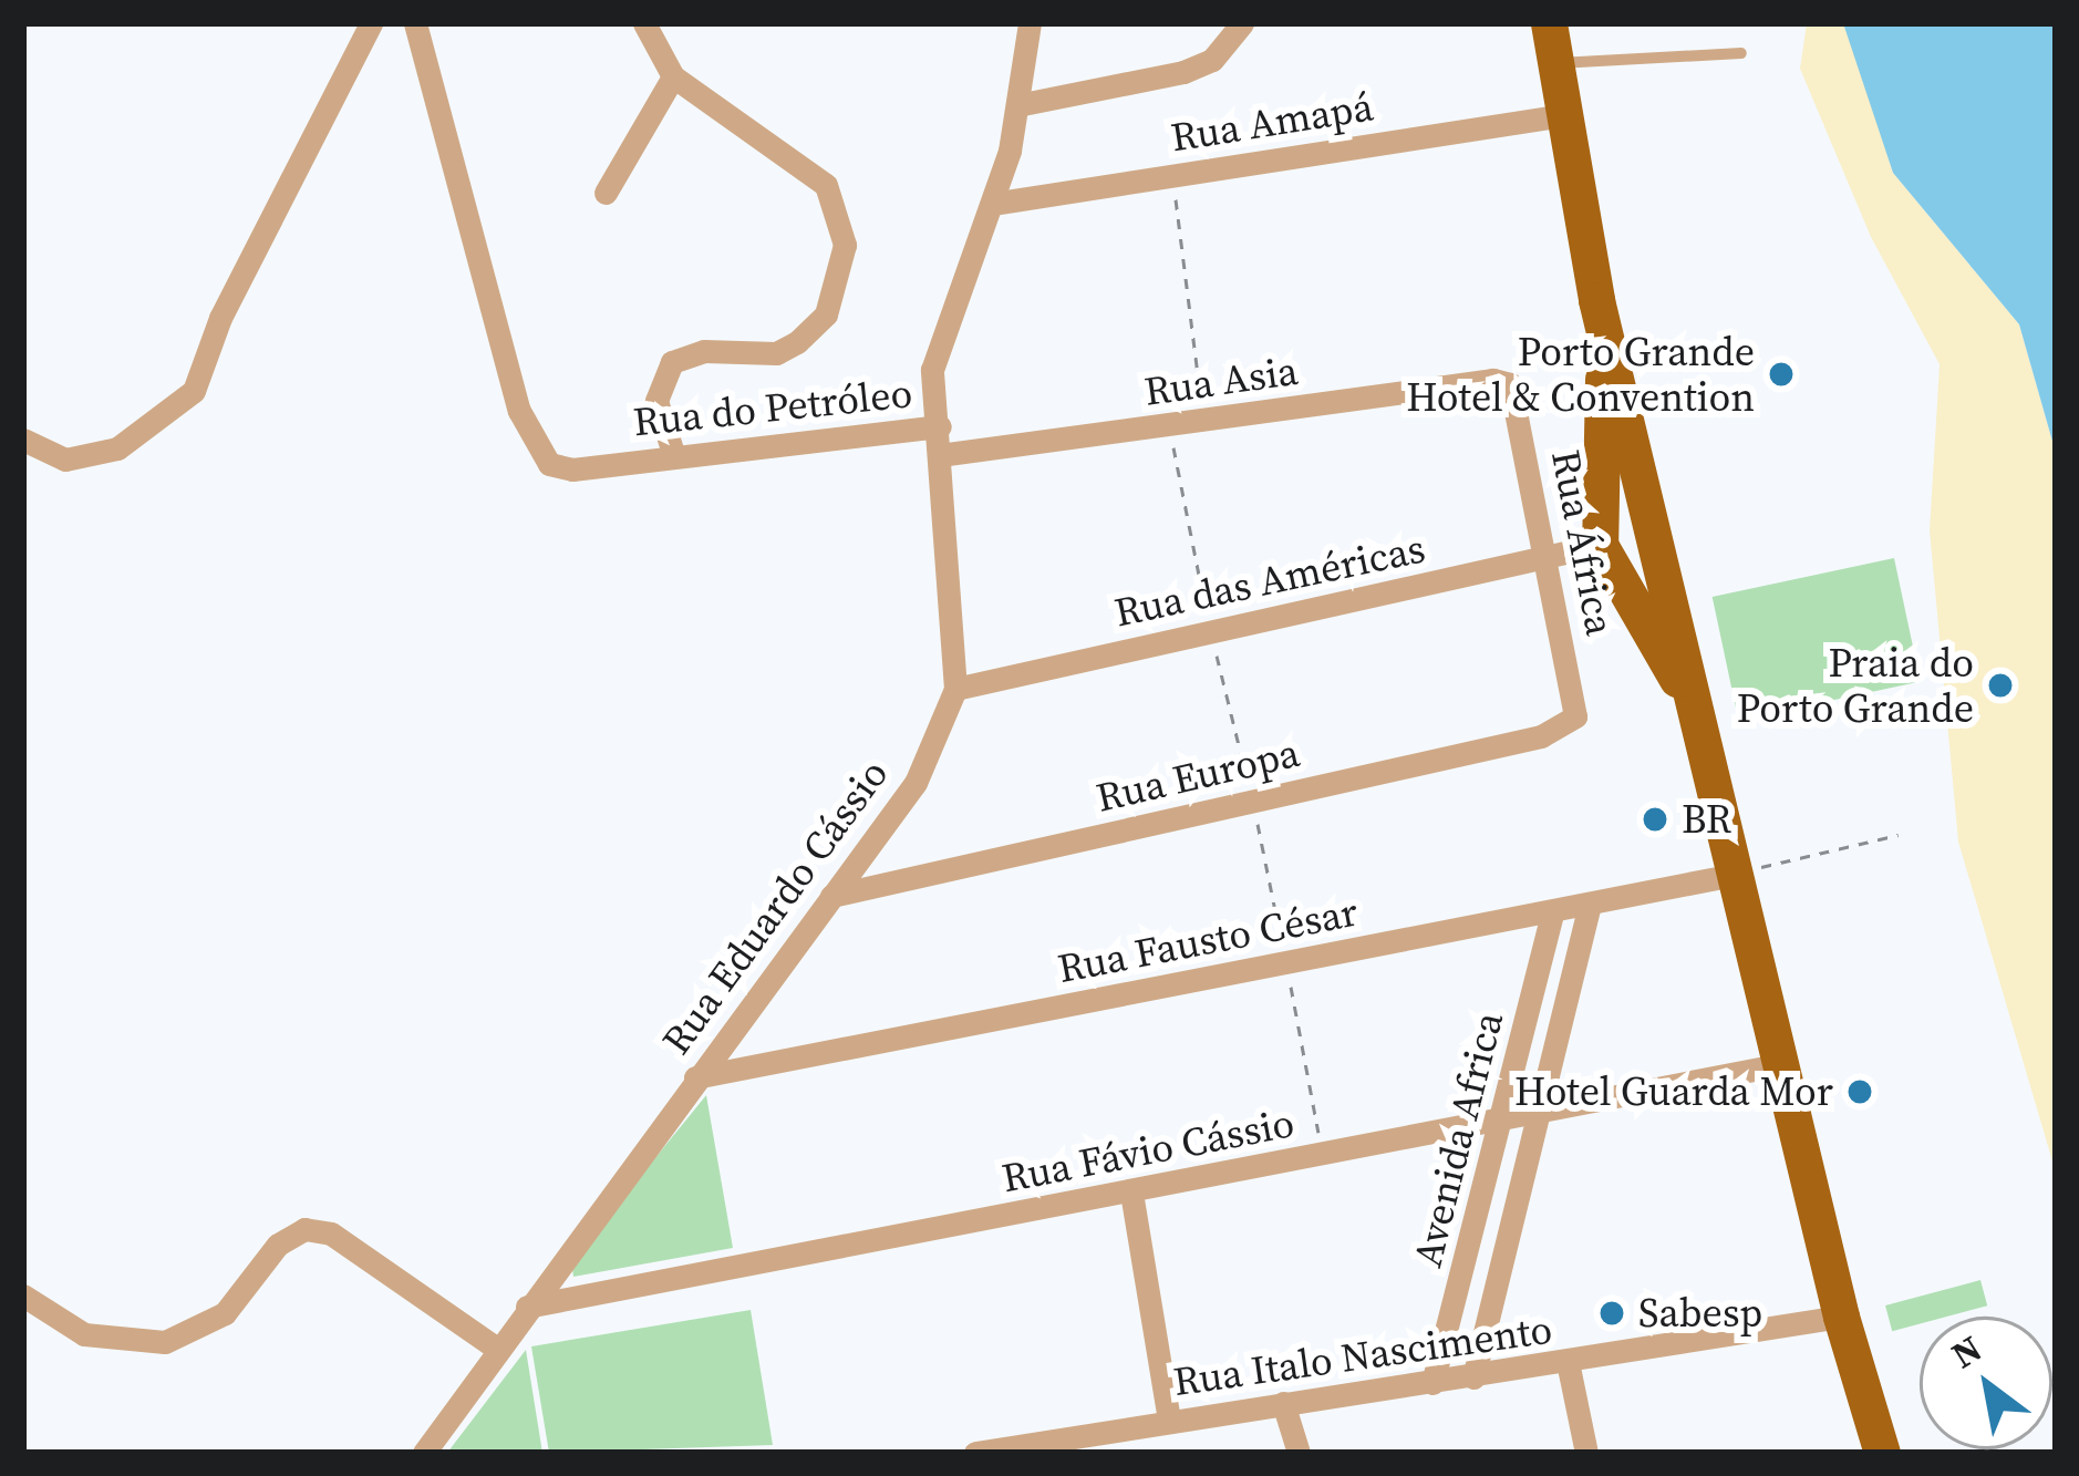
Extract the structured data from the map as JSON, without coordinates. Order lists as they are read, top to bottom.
{
  "streets": {
    "street": [
      "Rua Amapá",
      "Rua Asia",
      "Rua do Petróleo",
      "Rua África",
      "Rua das Américas",
      "Rua Europa",
      "Rua Eduardo Cássio",
      "Rua Fausto César",
      "Avenida Africa",
      "Rua Fávio Cássio",
      "Rua Italo Nascimento"
    ]
  },
  "crossings": [
    ["Rua Amapá", "Rua Eduardo Cássio"],
    ["Rua Asia", "Rua África"],
    ["Rua Asia", "Rua Eduardo Cássio"],
    ["Rua do Petróleo", "Rua Eduardo Cássio"],
    ["Rua África", "Rua das Américas"],
    ["Rua África", "Rua Europa"],
    ["Rua das Américas", "Rua Eduardo Cássio"],
    ["Rua Europa", "Rua Eduardo Cássio"],
    ["Rua Eduardo Cássio", "Rua Fausto César"],
    ["Rua Eduardo Cássio", "Rua Fávio Cássio"],
    ["Rua Fausto César", "Avenida Africa"],
    ["Avenida Africa", "Rua Fávio Cássio"],
    ["Avenida Africa", "Rua Italo Nascimento"]
  ],
  "places": [
    "Porto Grande Hotel & Convention",
    "Praia do Porto Grande",
    "BR",
    "Hotel Guarda Mor",
    "Sabesp"
  ],
  "north": "top left"
}
